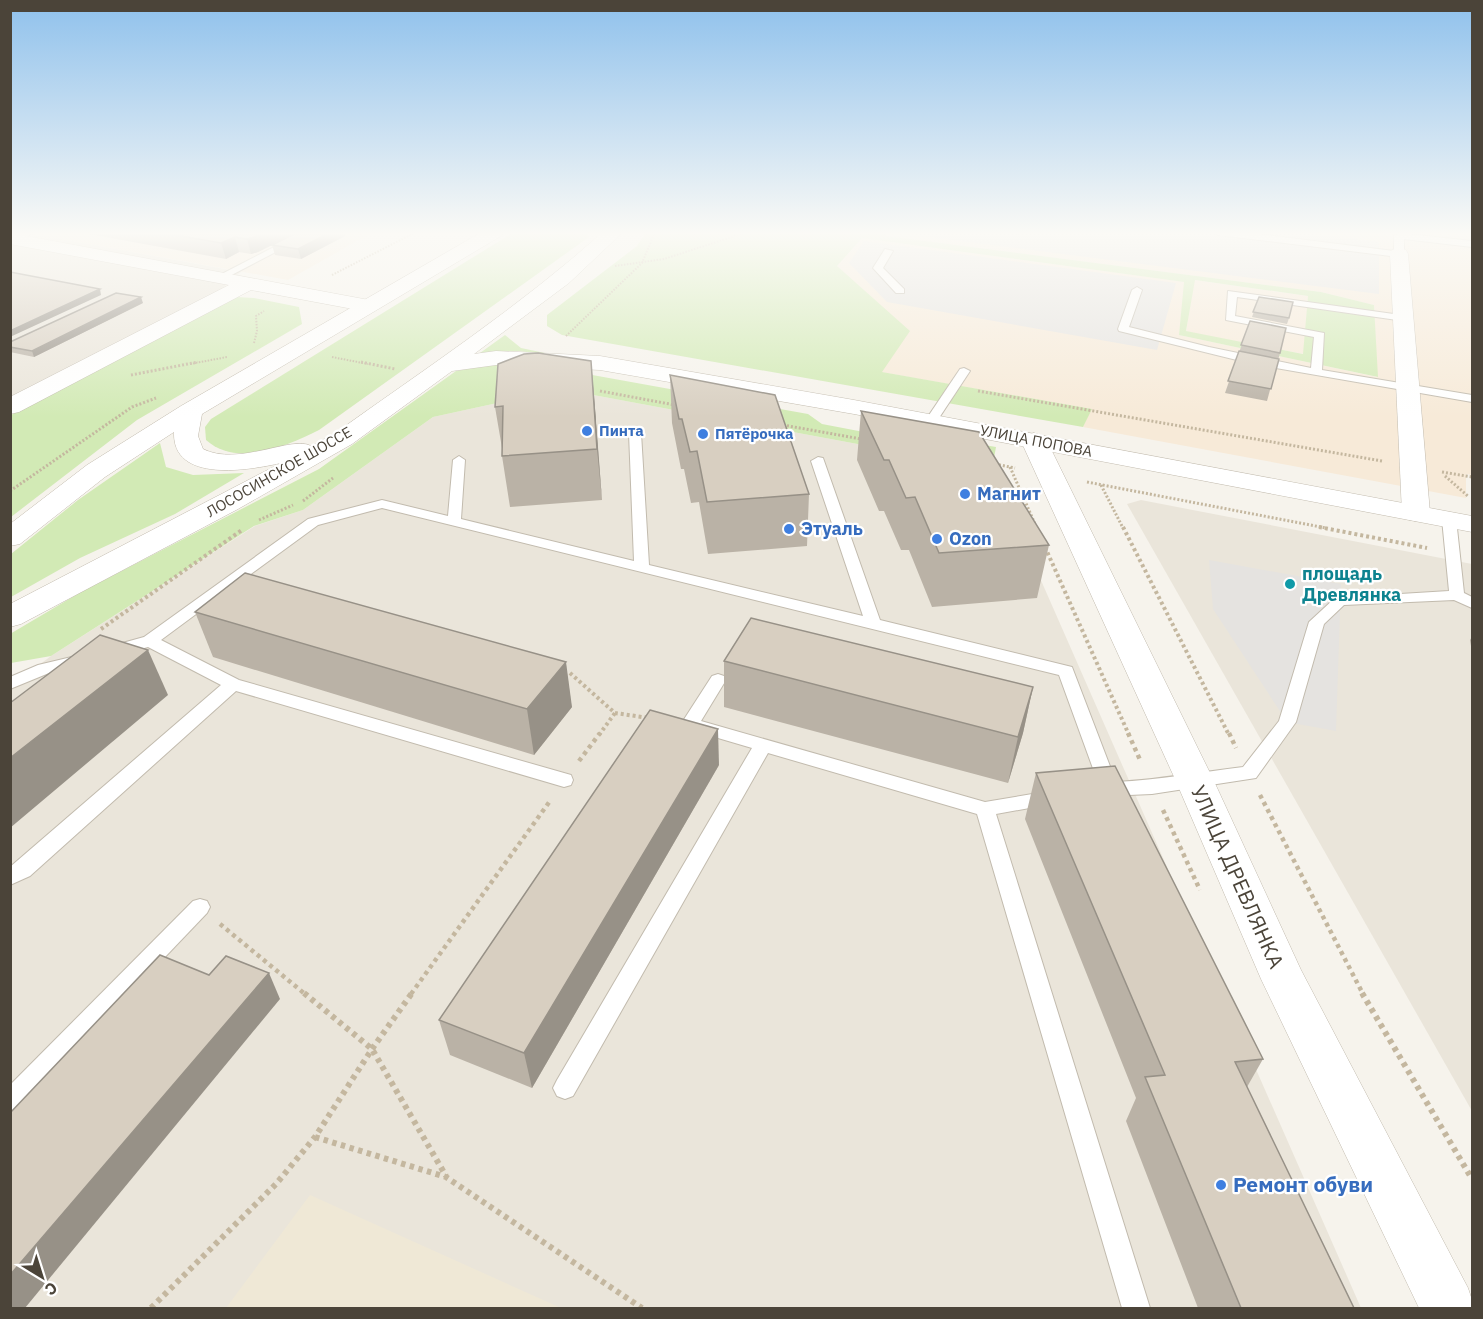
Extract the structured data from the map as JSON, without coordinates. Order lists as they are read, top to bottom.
{
  "streets": {
    "street": ["УЛИЦА ПОПОВА", "ЛОСОСИНСКОЕ ШОССЕ", "УЛИЦА ДРЕВЛЯНКА"]
  },
  "crossings": [
    ["УЛИЦА ПОПОВА", "ЛОСОСИНСКОЕ ШОССЕ"],
    ["УЛИЦА ПОПОВА", "УЛИЦА ДРЕВЛЯНКА"]
  ],
  "places": [
    "Пинта",
    "Пятёрочка",
    "Магнит",
    "Этуаль",
    "Ozon",
    "площадь Древлянка",
    "Ремонт обуви"
  ],
  "north": "bottom right"
}
